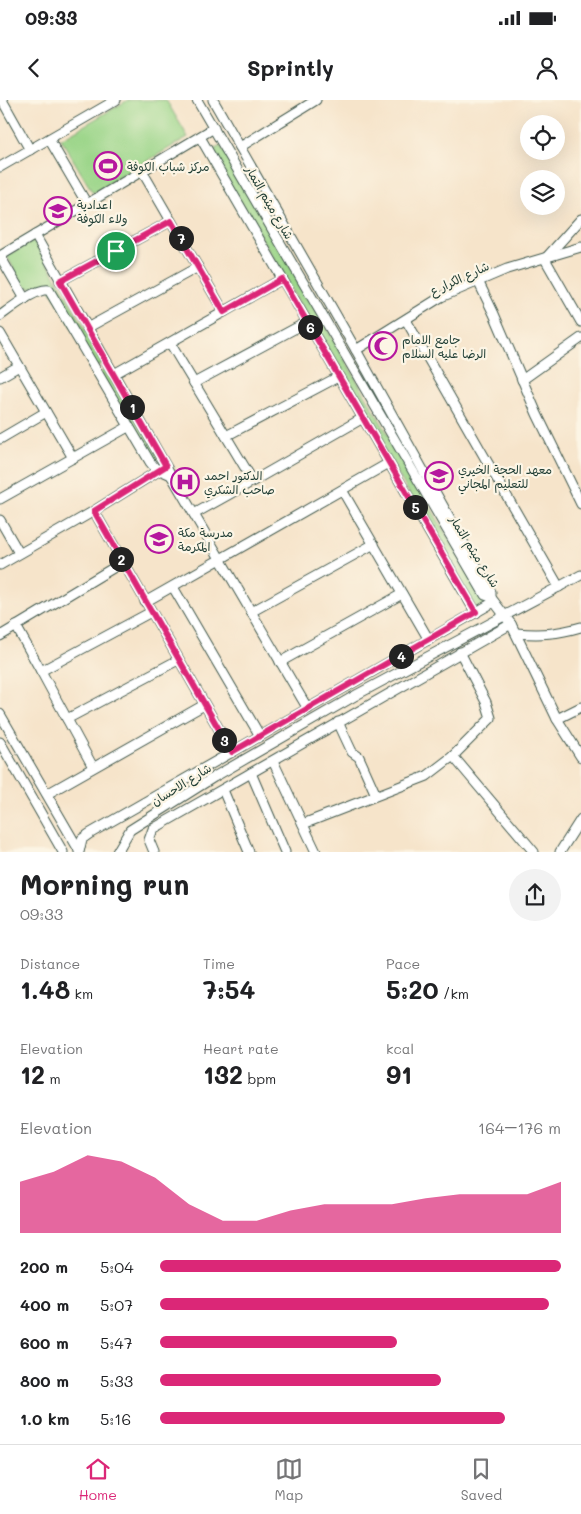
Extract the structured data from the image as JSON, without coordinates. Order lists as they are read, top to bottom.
{
  "streets": {
    "street": ["شارع ميثم التمار", "شارع الكرار ع", "شارع الاحسان"]
  },
  "crossings": [
    ["شارع ميثم التمار", "شارع الكرار ع"]
  ],
  "places": {
    "sports": ["مركز شباب الكوفة"],
    "school or university": ["اعدادية ولاء الكوفة", "معهد الحجة الخيري للتعليم المجاني", "مدرسة مكة المكرمة"],
    "mosque": ["جامع الامام الرضا عليه السلام"],
    "hospital": ["الدكتور احمد صاحب الشكري"]
  },
  "page": {
    "status": "09:33",
    "header": "Sprintly",
    "pins": [
      "7",
      "6",
      "1",
      "5",
      "2",
      "4",
      "3"
    ],
    "heading": ["Morning run", "09:33"],
    "stats": [
      ["Distance", "1.48 km"],
      ["Time", "7:54"],
      ["Pace", "5:20 /km"],
      ["Elevation", "12 m"],
      ["Heart rate", "132 bpm"],
      ["kcal", "91"]
    ],
    "chart": ["Elevation", "164–176 m"],
    "list": [
      {
        "name": "200 m",
        "note": "5:04"
      },
      {
        "name": "400 m",
        "note": "5:07"
      },
      {
        "name": "600 m",
        "note": "5:47"
      },
      {
        "name": "800 m",
        "note": "5:33"
      },
      {
        "name": "1.0 km",
        "note": "5:16"
      }
    ],
    "tabs": ["Home", "Map", "Saved"]
  }
}
